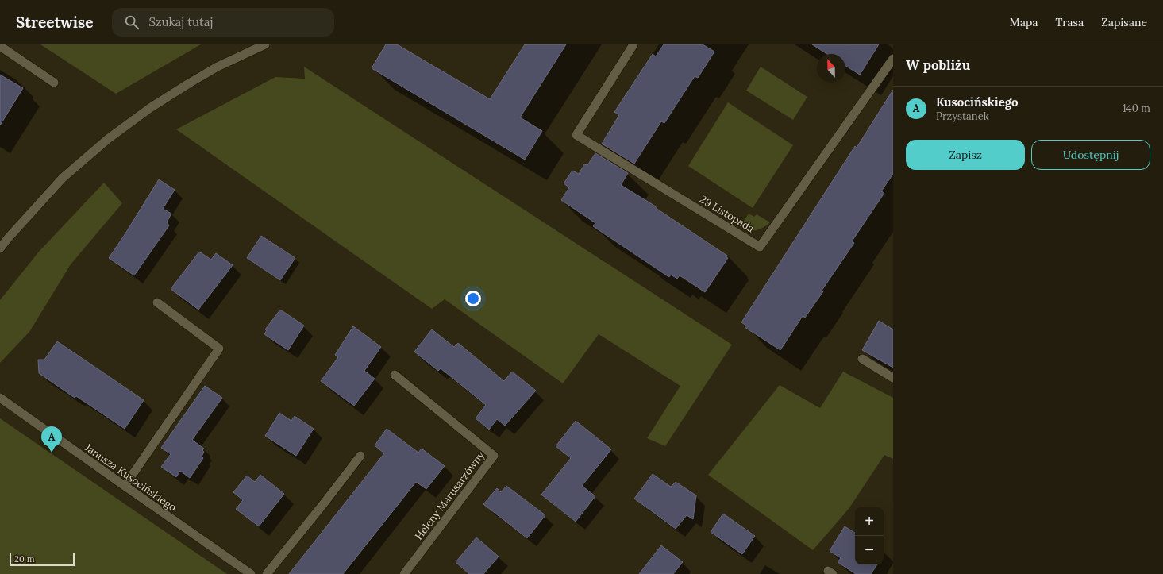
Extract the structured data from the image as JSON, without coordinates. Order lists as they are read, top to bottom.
{
  "streets": {
    "street": ["29 Listopada", "Janusza Kusocińskiego", "Heleny Marusarzówny"]
  },
  "scale_bar": "20 m",
  "north": "top",
  "page": {
    "header": "Streetwise",
    "search": "Szukaj tutaj",
    "nav": ["Mapa", "Trasa", "Zapisane"],
    "heading": "W pobliżu",
    "list": [
      {
        "mark": "A",
        "name": "Kusocińskiego",
        "note": "Przystanek",
        "value": "140 m"
      }
    ],
    "buttons": ["Zapisz", "Udostępnij"],
    "pins": "A",
    "map_buttons": ["+", "−"],
    "scale": "20 m"
  }
}
